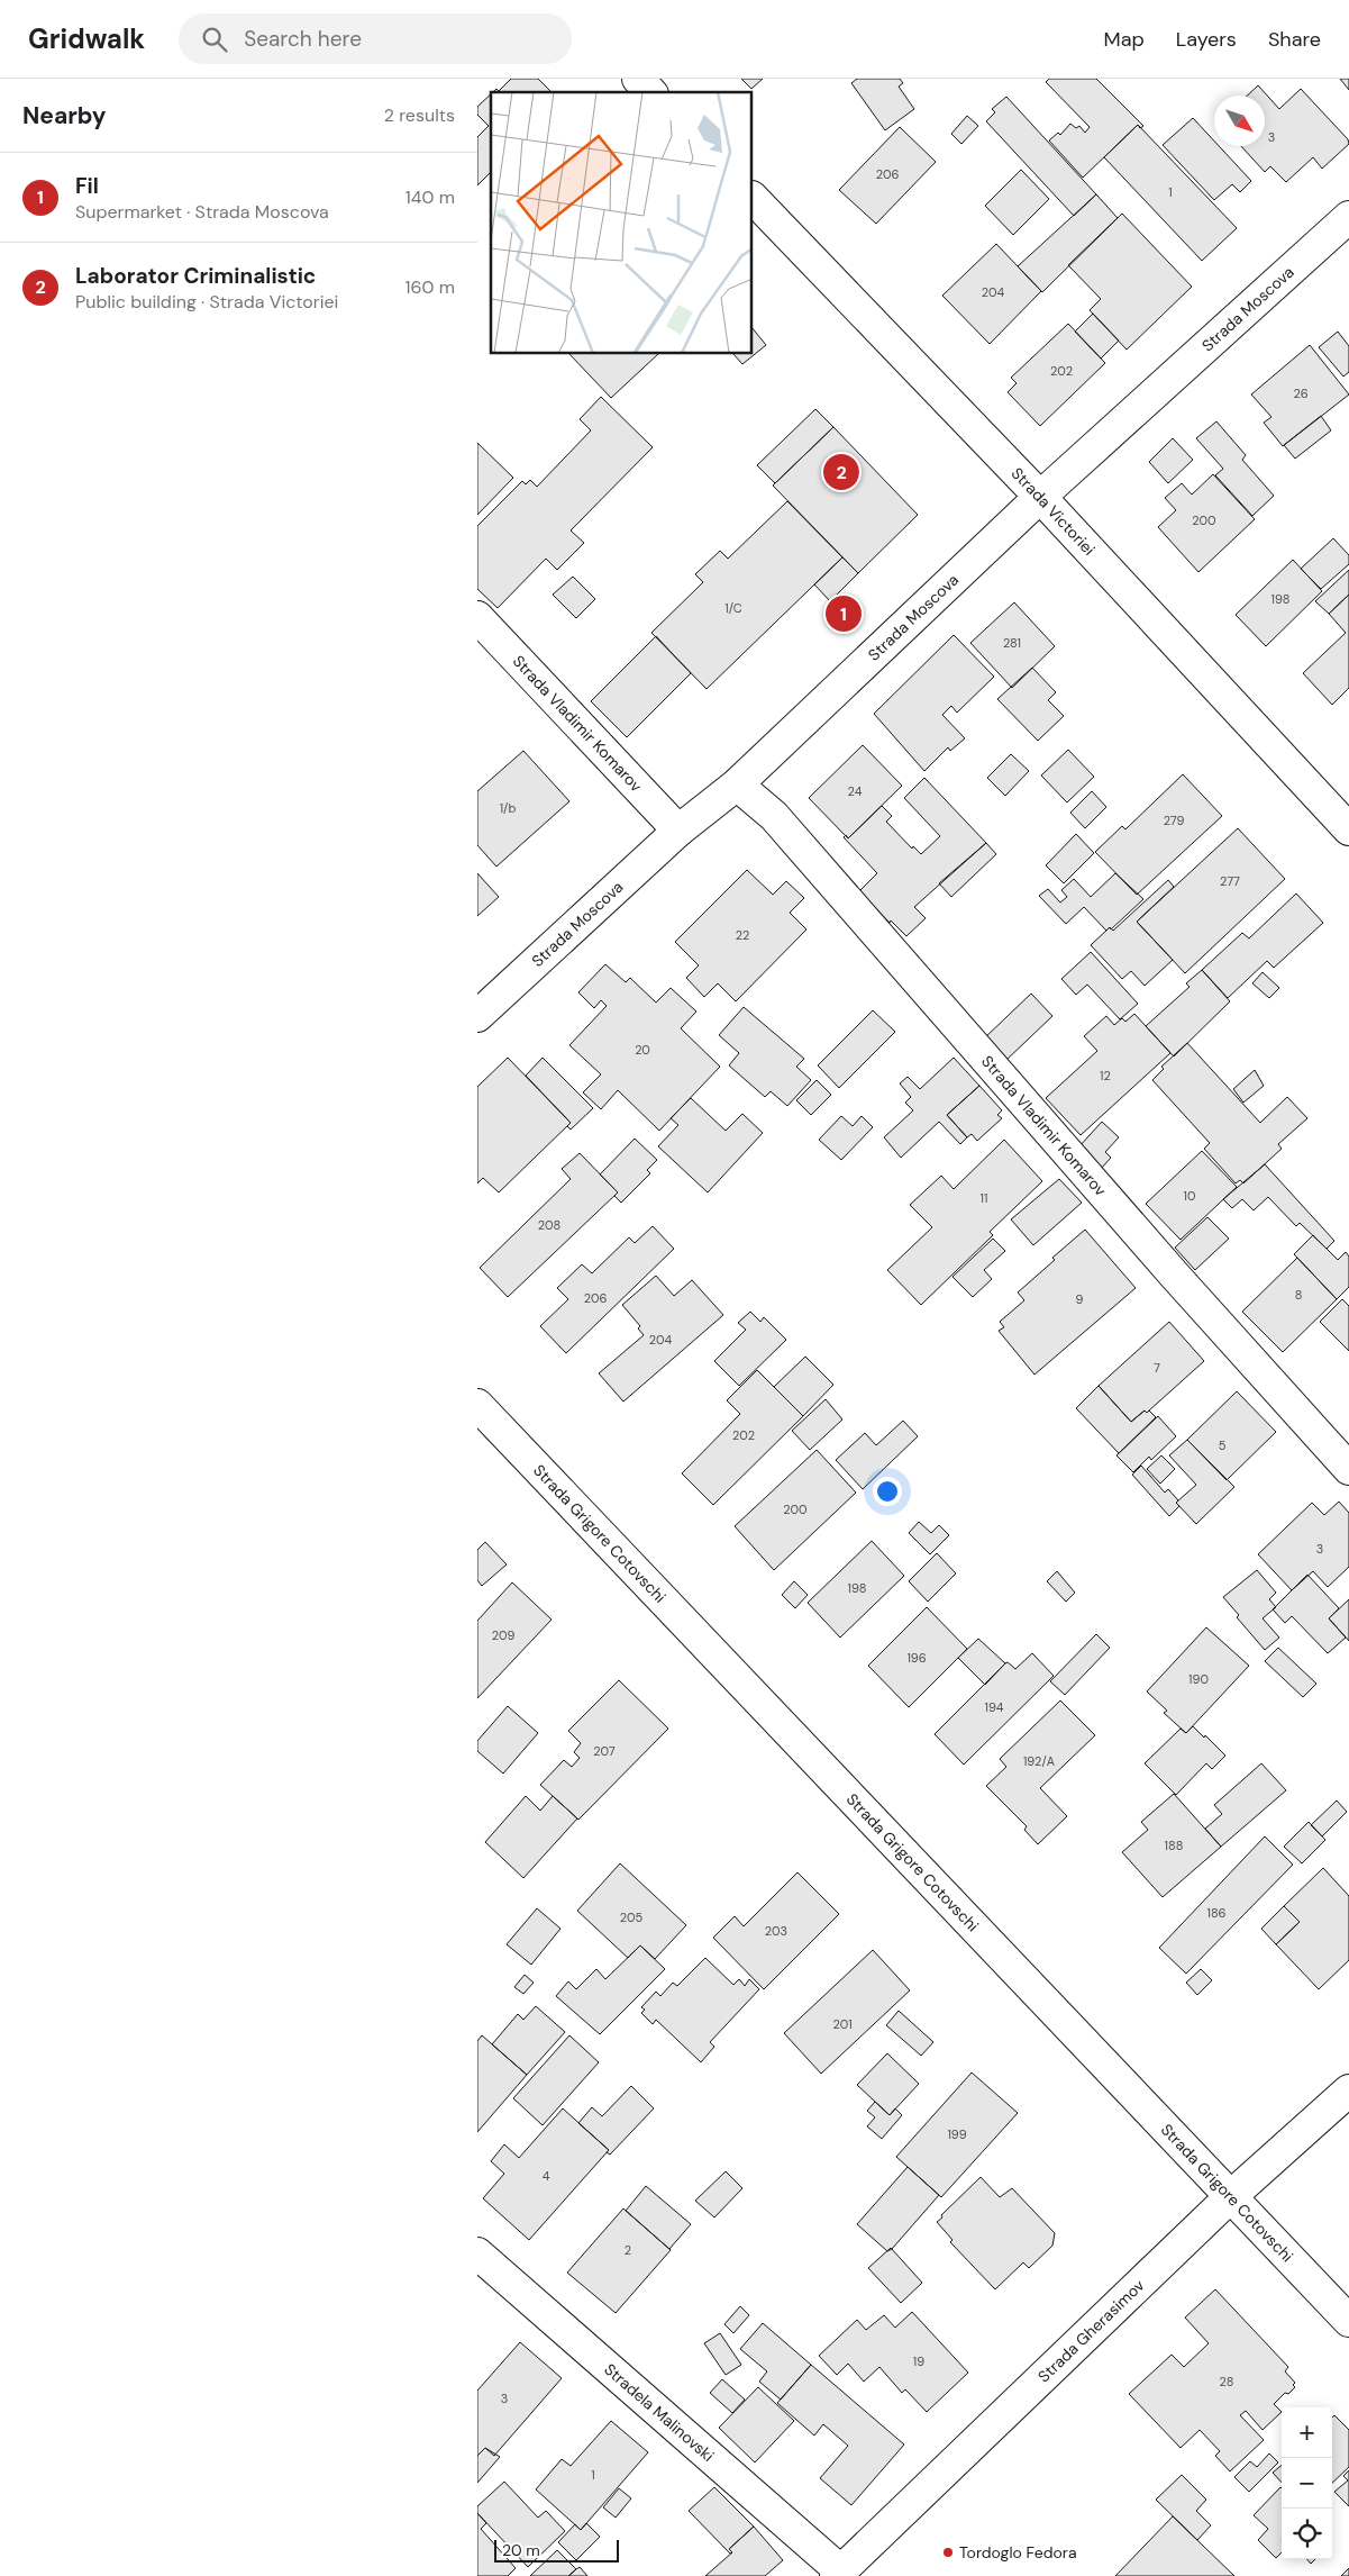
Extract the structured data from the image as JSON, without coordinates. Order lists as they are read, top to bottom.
{
  "streets": {
    "street": [
      "Strada Moscova",
      "Strada Victoriei",
      "Strada Vladimir Komarov",
      "Strada Grigore Cotovschi",
      "Strada Gherasimov",
      "Stradela Malinovski"
    ]
  },
  "crossings": [
    ["Strada Moscova", "Strada Victoriei"],
    ["Strada Moscova", "Strada Vladimir Komarov"],
    ["Strada Grigore Cotovschi", "Strada Gherasimov"],
    ["Strada Gherasimov", "Stradela Malinovski"]
  ],
  "places": ["Tordoglo Fedora"],
  "house_numbers": [
    "3",
    "206",
    "1",
    "204",
    "202",
    "26",
    "200",
    "198",
    "1/C",
    "281",
    "24",
    "1/b",
    "279",
    "277",
    "22",
    "20",
    "12",
    "10",
    "11",
    "208",
    "8",
    "206",
    "9",
    "204",
    "7",
    "202",
    "5",
    "200",
    "3",
    "198",
    "209",
    "196",
    "190",
    "194",
    "207",
    "192/A",
    "188",
    "186",
    "205",
    "203",
    "201",
    "199",
    "4",
    "2",
    "19",
    "28",
    "3",
    "1"
  ],
  "scale_bar": "20 m",
  "north": "bottom right",
  "page": {
    "header": "Gridwalk",
    "search": "Search here",
    "nav": ["Map", "Layers", "Share"],
    "heading": ["Nearby", "2 results"],
    "list": [
      {
        "mark": "1",
        "name": "Fil",
        "note": "Supermarket · Strada Moscova",
        "value": "140 m"
      },
      {
        "mark": "2",
        "name": "Laborator Criminalistic",
        "note": "Public building · Strada Victoriei",
        "value": "160 m"
      }
    ],
    "pins": ["2", "1"],
    "map_buttons": ["+", "−"],
    "scale": "20 m"
  }
}
